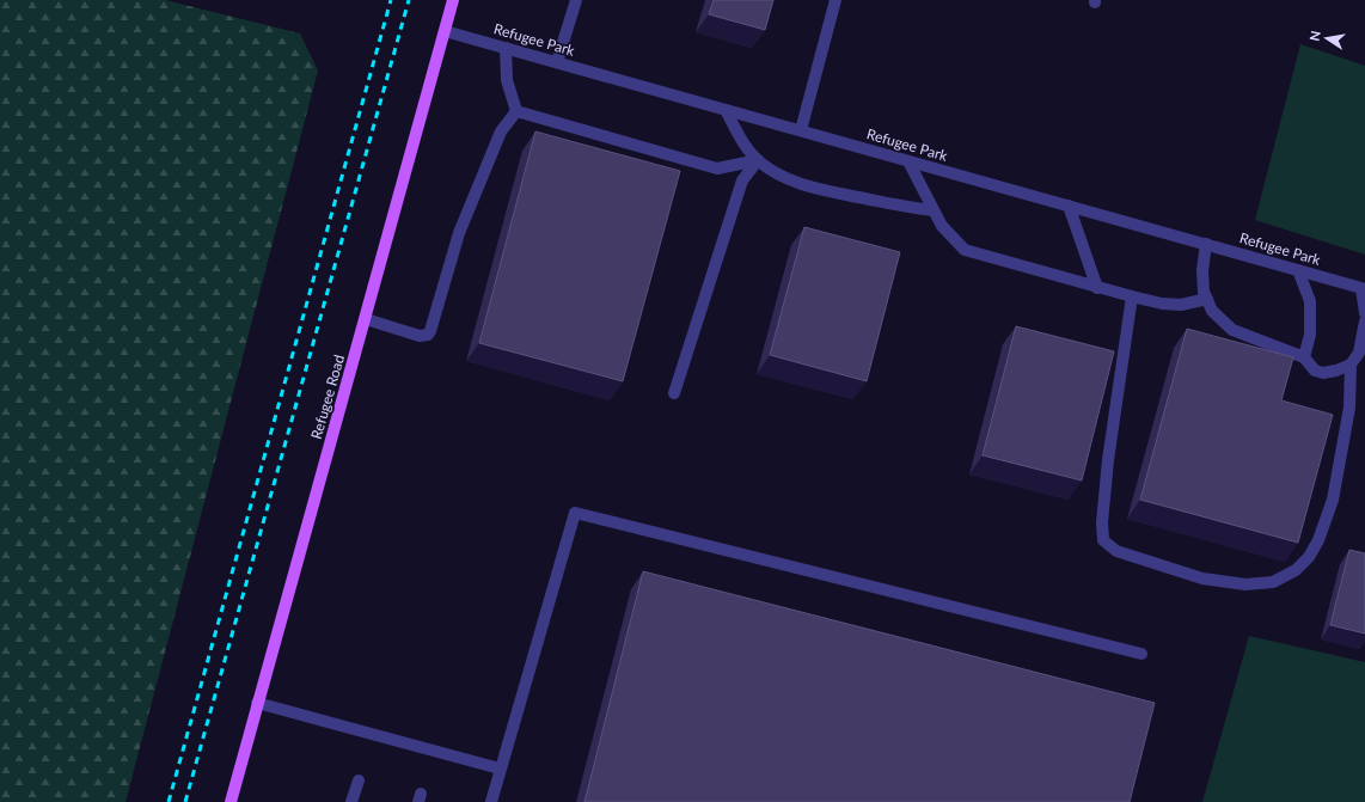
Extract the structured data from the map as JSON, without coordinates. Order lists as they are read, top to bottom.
{
  "streets": {
    "main road": ["Refugee Road"],
    "street": ["Refugee Park"]
  },
  "crossings": [
    ["Refugee Park", "Refugee Road"]
  ],
  "north": "left"
}
